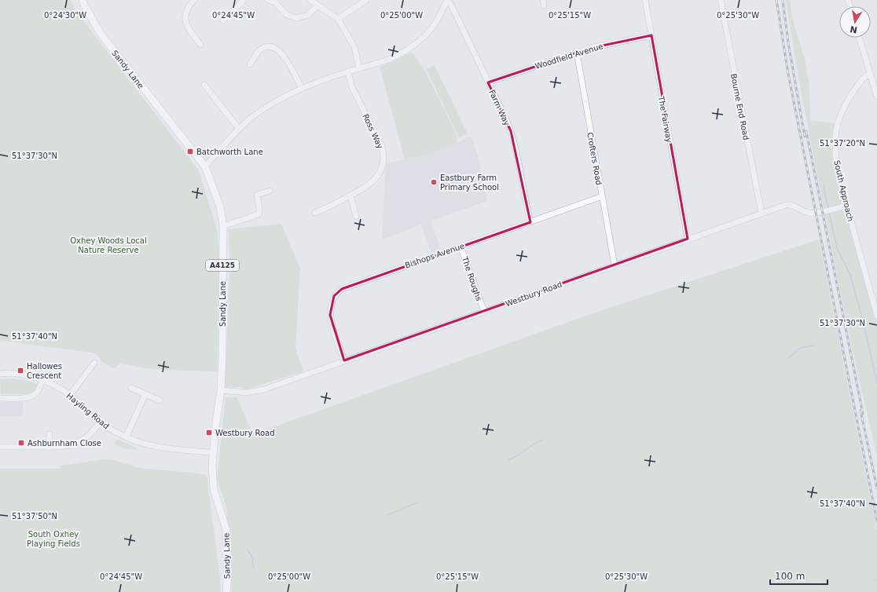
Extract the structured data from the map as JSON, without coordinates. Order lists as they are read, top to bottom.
{
  "streets": {
    "main road": ["Sandy Lane", "A4125"],
    "street": [
      "Woodfield Avenue",
      "Bourne End Road",
      "Farm Way",
      "The Fairway",
      "Ross Way",
      "Crofters Road",
      "South Approach",
      "Bishops Avenue",
      "The Roughs",
      "Westbury Road",
      "Hayling Road"
    ]
  },
  "crossings": [
    ["Woodfield Avenue", "Farm Way"],
    ["Woodfield Avenue", "The Fairway"],
    ["Woodfield Avenue", "Crofters Road"],
    ["Sandy Lane", "Westbury Road"],
    ["Sandy Lane", "Hayling Road"],
    ["Bourne End Road", "Westbury Road"],
    ["Farm Way", "Bishops Avenue"],
    ["The Fairway", "Westbury Road"],
    ["Crofters Road", "Bishops Avenue"],
    ["Crofters Road", "Westbury Road"],
    ["South Approach", "Westbury Road"],
    ["Bishops Avenue", "The Roughs"],
    ["Bishops Avenue", "Westbury Road"],
    ["The Roughs", "Westbury Road"]
  ],
  "parks": ["Oxhey Woods Local Nature Reserve", "South Oxhey Playing Fields"],
  "places": {
    "transit": [
      "Batchworth Lane",
      "Hallowes Crescent",
      "Westbury Road",
      "Ashburnham Close"
    ],
    "other": ["Eastbury Farm Primary School"]
  },
  "scale_bar": "100 m",
  "north": "bottom",
  "coordinates": [
    "0°24'30\"W",
    "0°24'45\"W",
    "0°25'00\"W",
    "0°25'15\"W",
    "0°25'30\"W",
    "51°37'20\"N",
    "51°37'30\"N",
    "51°37'40\"N",
    "51°37'50\"N"
  ]
}
